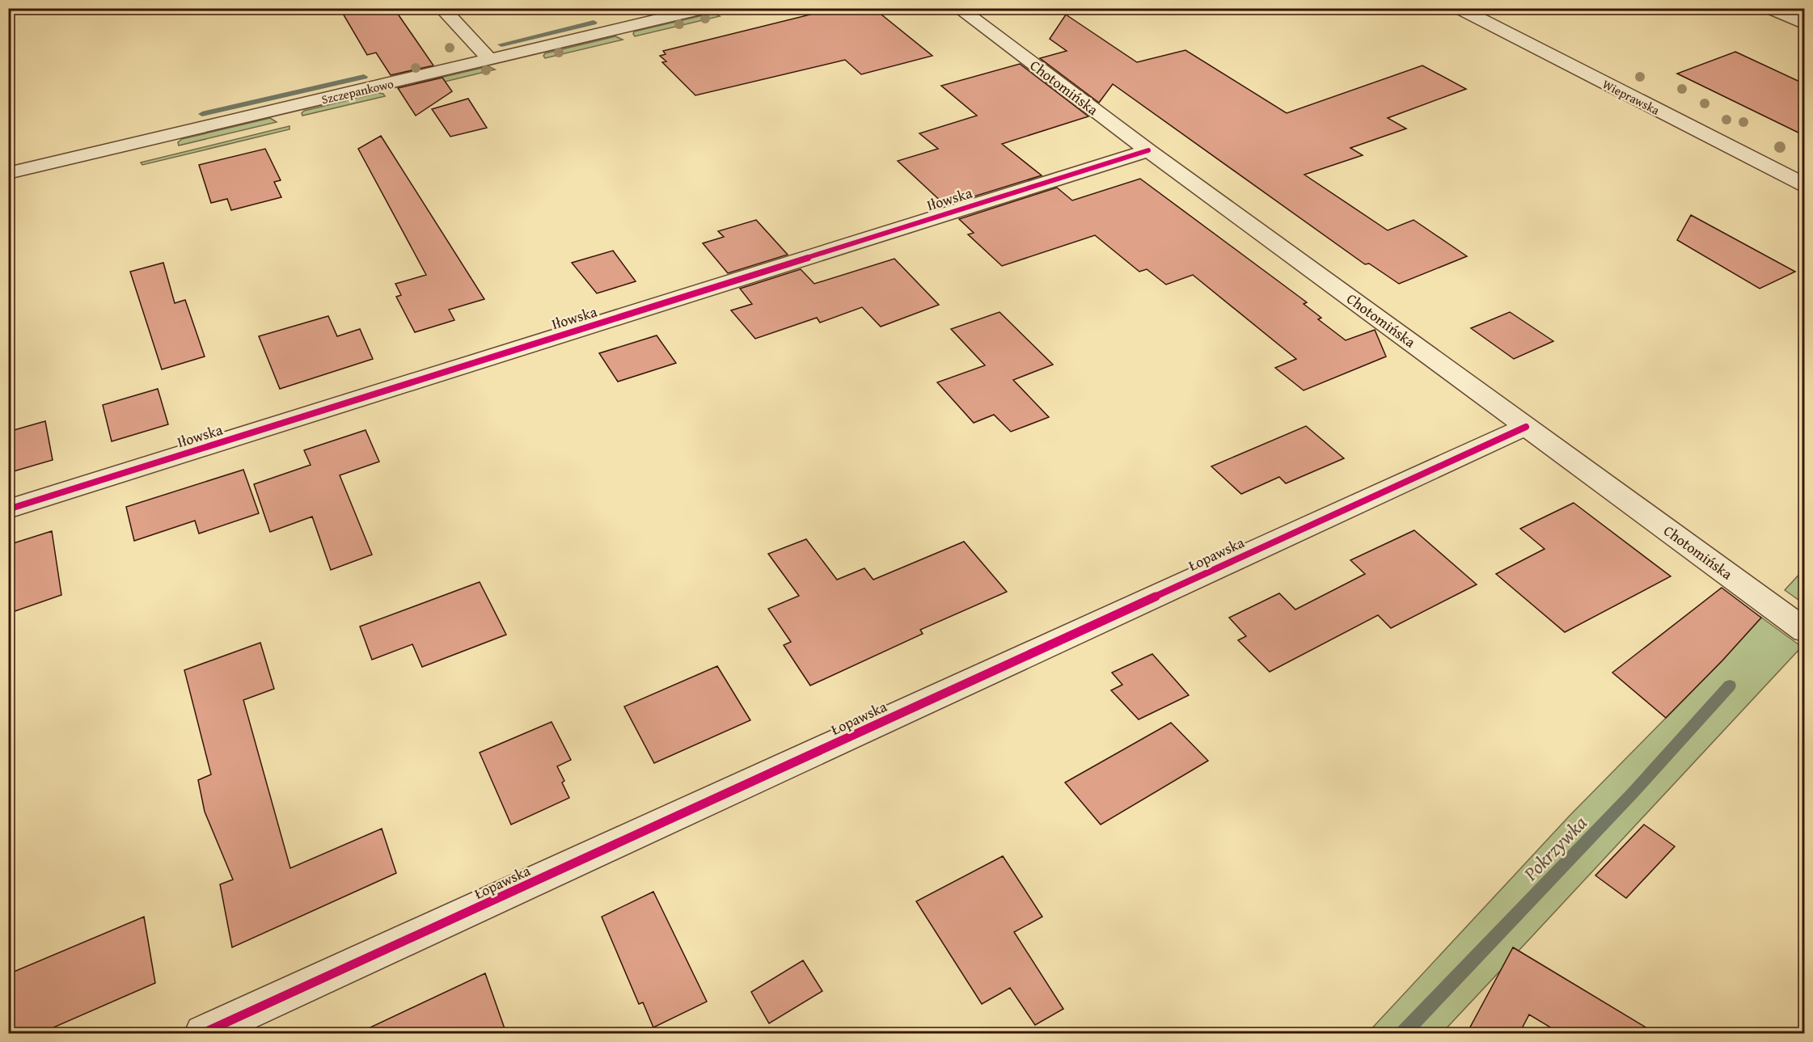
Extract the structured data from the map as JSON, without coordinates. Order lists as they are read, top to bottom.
{
  "streets": {
    "street": [
      "Chotomińska",
      "Szczepankowo",
      "Wieprawska",
      "Iłowska",
      "Łopawska"
    ]
  },
  "crossings": [
    ["Chotomińska", "Iłowska"],
    ["Chotomińska", "Łopawska"]
  ],
  "water": ["Pokrzywka"]
}
